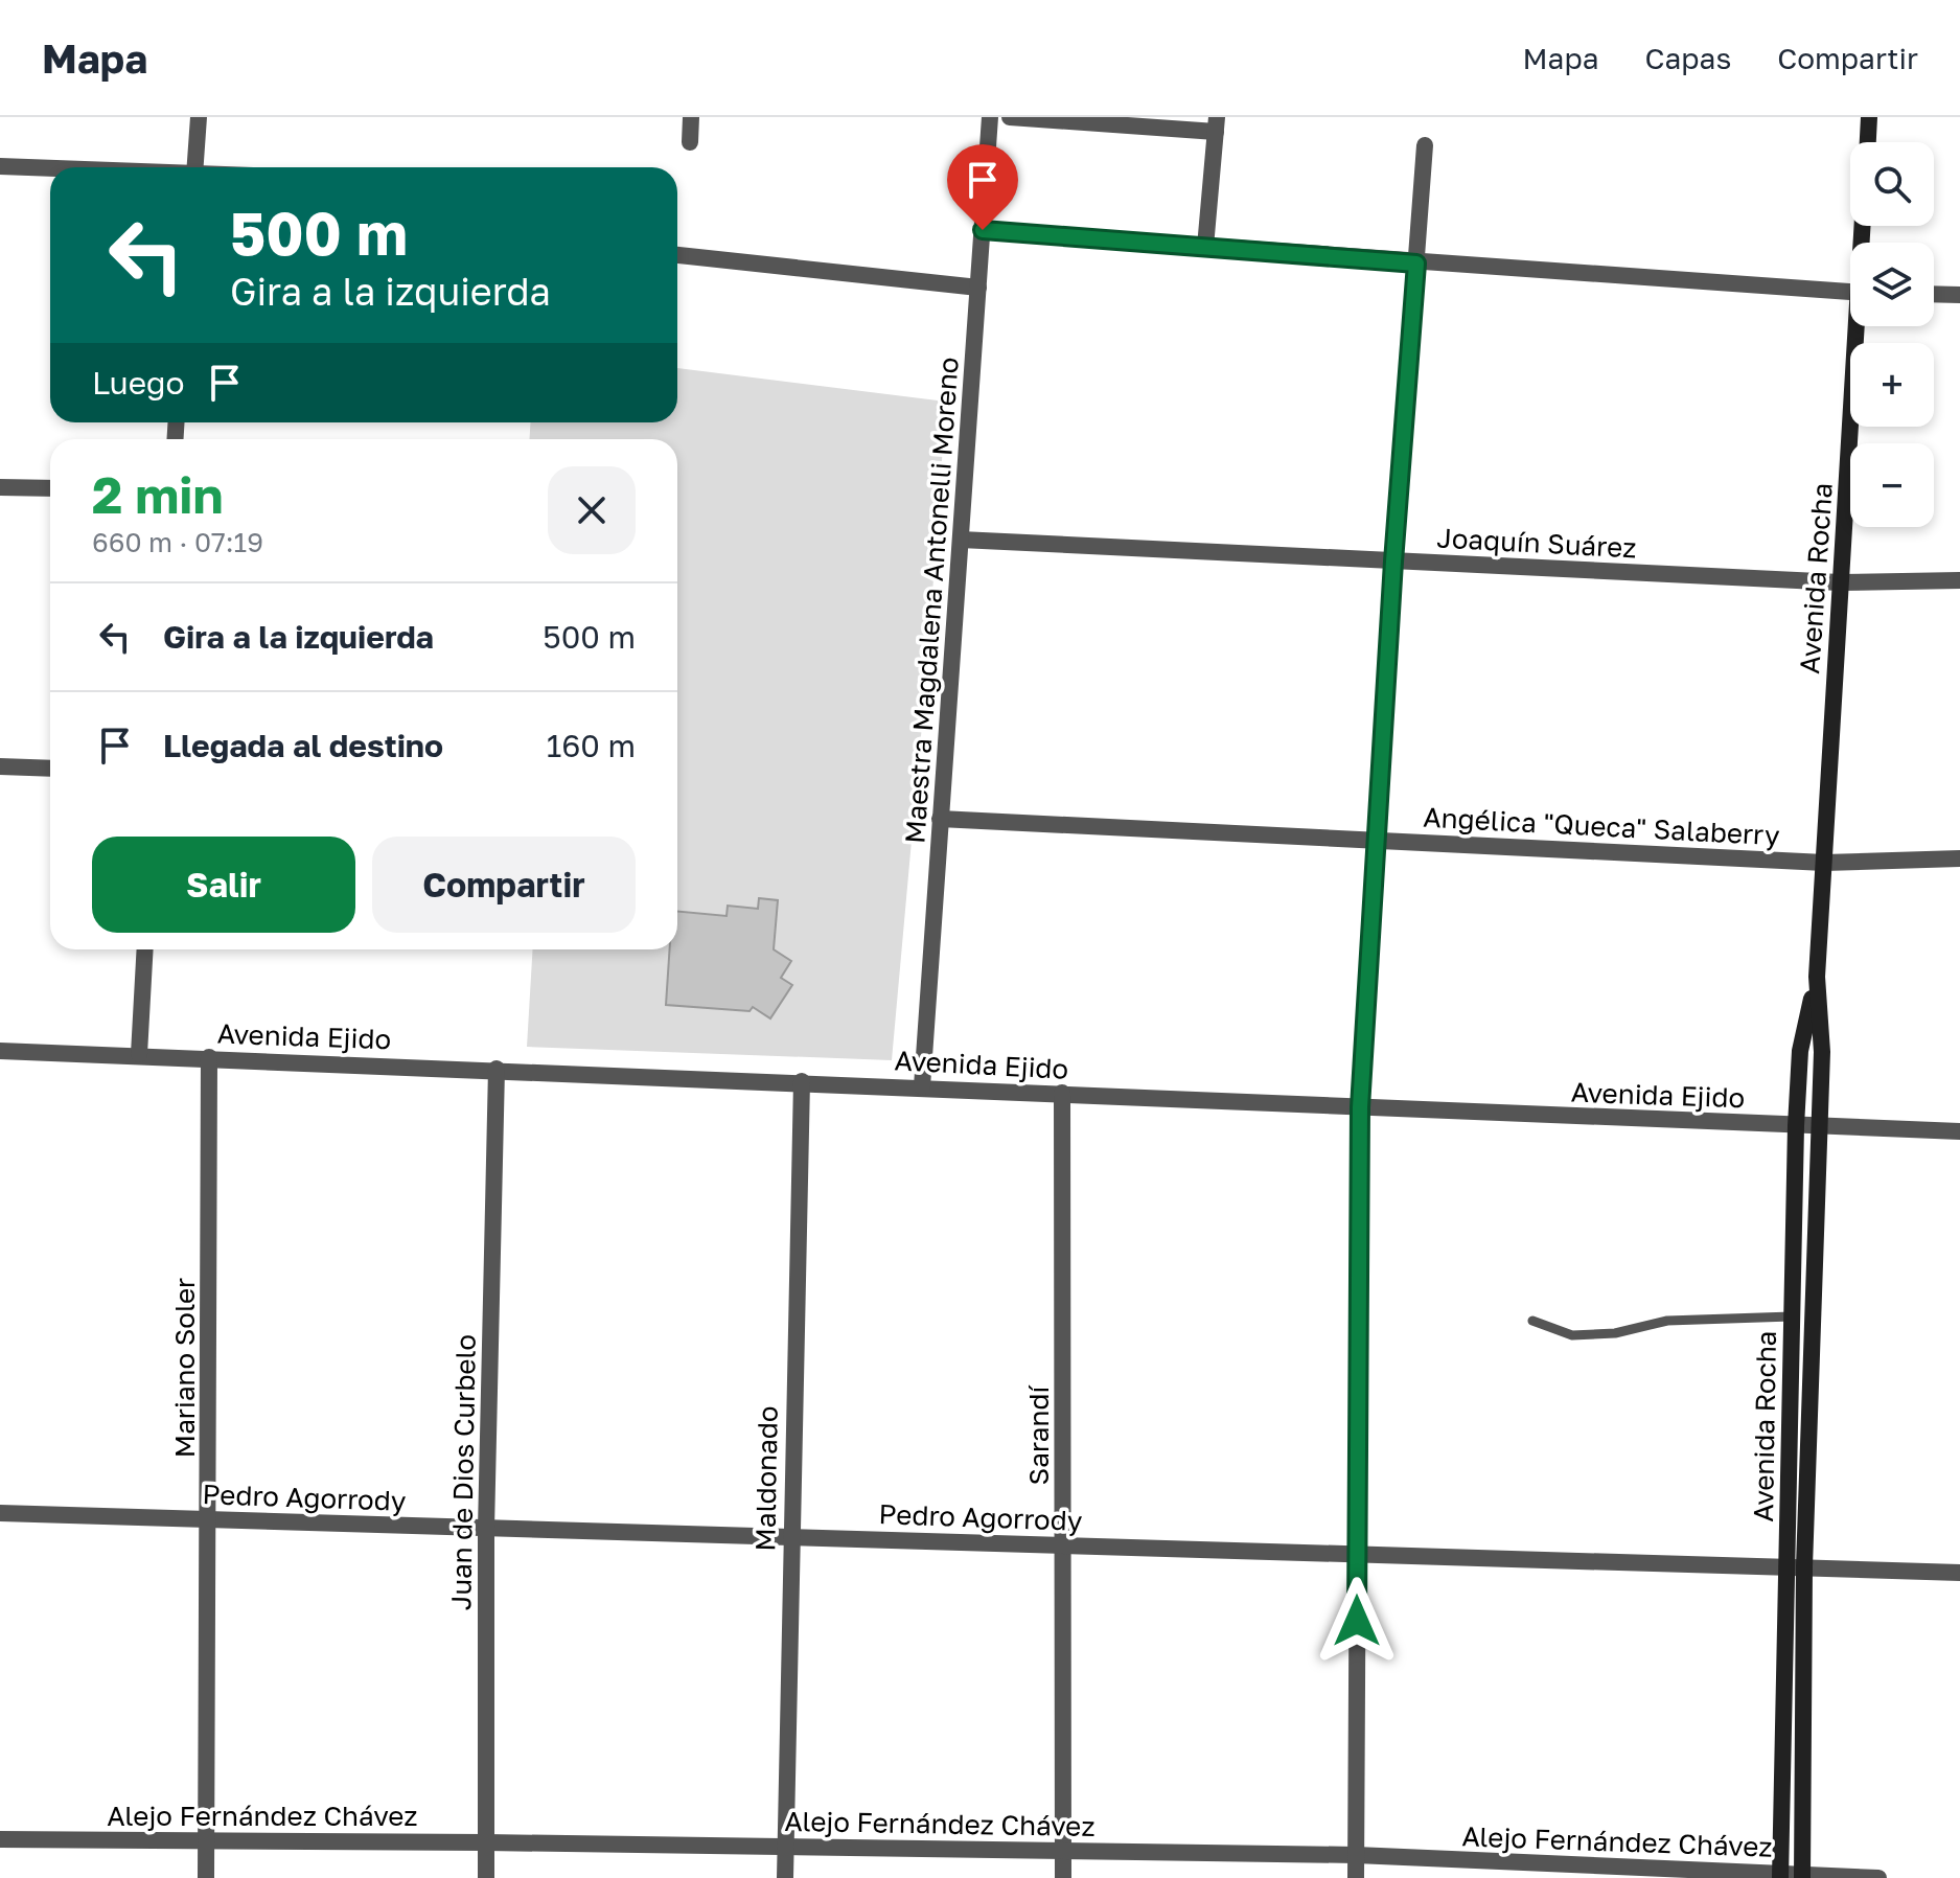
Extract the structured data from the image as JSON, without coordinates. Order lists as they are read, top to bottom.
{
  "streets": {
    "street": [
      "Joaquín Suárez",
      "Avenida Rocha",
      "Maestra Magdalena Antonelli Moreno",
      "Angélica \"Queca\" Salaberry",
      "Avenida Ejido",
      "Mariano Soler",
      "Sarandí",
      "Juan de Dios Curbelo",
      "Maldonado",
      "Pedro Agorrody",
      "Alejo Fernández Chávez"
    ]
  },
  "crossings": [
    ["Joaquín Suárez", "Avenida Rocha"],
    ["Joaquín Suárez", "Maestra Magdalena Antonelli Moreno"],
    ["Avenida Rocha", "Angélica \"Queca\" Salaberry"],
    ["Avenida Rocha", "Avenida Ejido"],
    ["Avenida Rocha", "Pedro Agorrody"],
    ["Avenida Rocha", "Alejo Fernández Chávez"],
    ["Maestra Magdalena Antonelli Moreno", "Angélica \"Queca\" Salaberry"],
    ["Maestra Magdalena Antonelli Moreno", "Avenida Ejido"],
    ["Avenida Ejido", "Mariano Soler"],
    ["Avenida Ejido", "Sarandí"],
    ["Avenida Ejido", "Juan de Dios Curbelo"],
    ["Avenida Ejido", "Maldonado"],
    ["Mariano Soler", "Pedro Agorrody"],
    ["Mariano Soler", "Alejo Fernández Chávez"],
    ["Sarandí", "Pedro Agorrody"],
    ["Sarandí", "Alejo Fernández Chávez"],
    ["Juan de Dios Curbelo", "Pedro Agorrody"],
    ["Juan de Dios Curbelo", "Alejo Fernández Chávez"],
    ["Maldonado", "Pedro Agorrody"],
    ["Maldonado", "Alejo Fernández Chávez"]
  ],
  "page": {
    "header": "Mapa",
    "nav": ["Mapa", "Capas", "Compartir"],
    "map_buttons": ["+", "−"],
    "turn": ["500 m", "Gira a la izquierda"],
    "then": "Luego",
    "heading": ["2 min", "660 m · 07:19"],
    "list": [
      {
        "name": "Gira a la izquierda",
        "value": "500 m"
      },
      {
        "name": "Llegada al destino",
        "value": "160 m"
      }
    ],
    "buttons": ["Salir", "Compartir"]
  }
}
